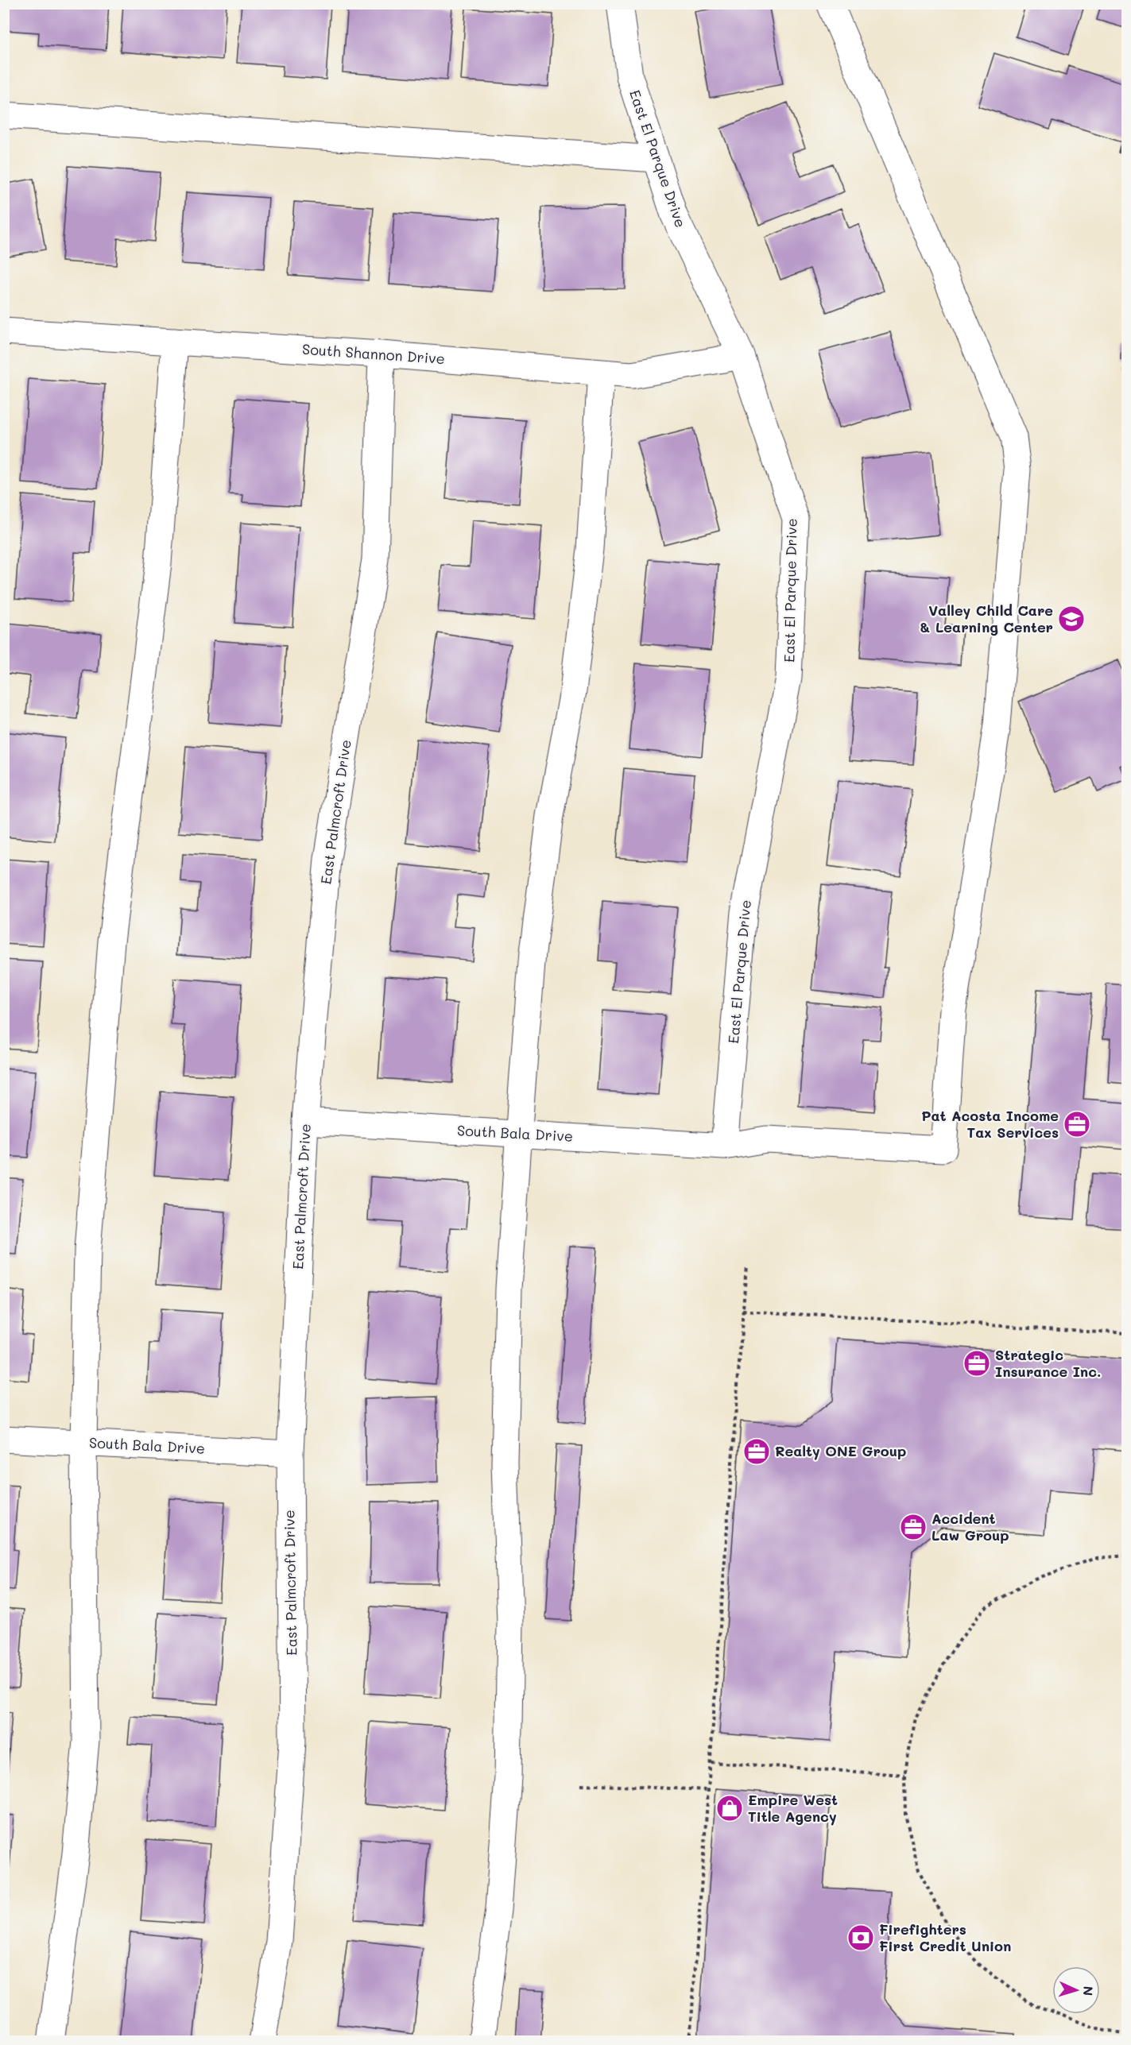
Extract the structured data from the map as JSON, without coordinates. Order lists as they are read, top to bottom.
{
  "streets": {
    "street": [
      "East El Parque Drive",
      "South Shannon Drive",
      "East Palmcroft Drive",
      "South Bala Drive"
    ]
  },
  "crossings": [
    ["East El Parque Drive", "South Shannon Drive"],
    ["East El Parque Drive", "South Bala Drive"],
    ["South Shannon Drive", "East Palmcroft Drive"],
    ["East Palmcroft Drive", "South Bala Drive"]
  ],
  "places": {
    "school or university": ["Valley Child Care & Learning Center"],
    "office": [
      "Pat Acosta Income Tax Services",
      "Strategic Insurance Inc.",
      "Realty ONE Group",
      "Accident Law Group"
    ],
    "shop": ["Empire West Title Agency"],
    "bank": ["Firefighters First Credit Union"]
  },
  "north": "right"
}
